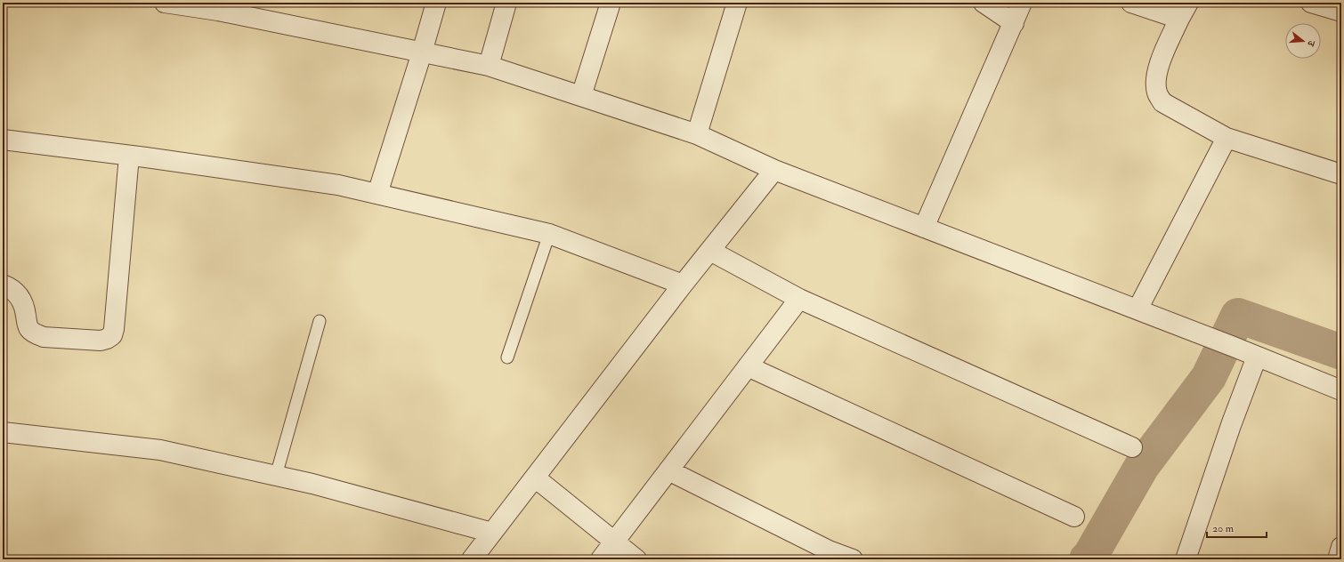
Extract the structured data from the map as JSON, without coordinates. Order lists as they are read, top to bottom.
{
  "scale_bar": "20 m",
  "north": "right"
}
